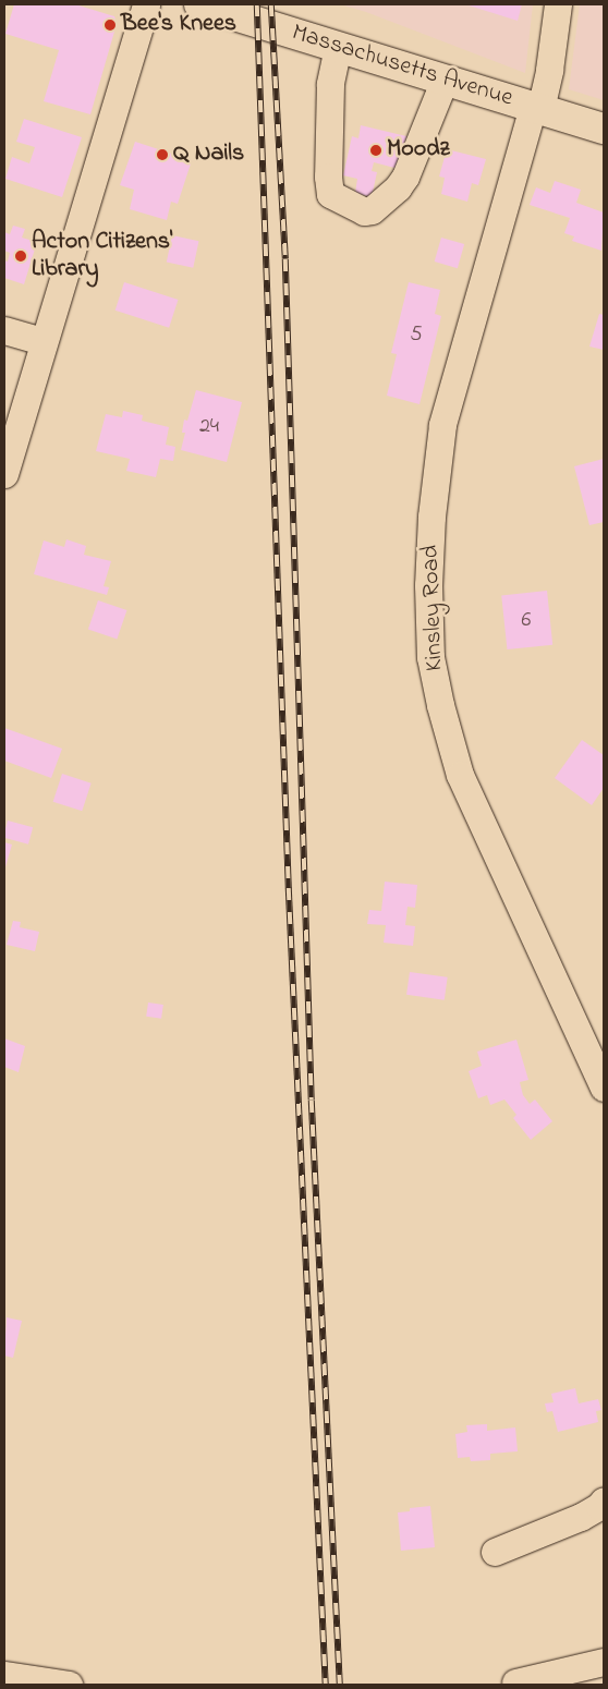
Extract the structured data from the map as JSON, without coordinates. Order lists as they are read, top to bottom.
{
  "streets": {
    "main road": ["Massachusetts Avenue"],
    "street": ["Kinsley Road"]
  },
  "crossings": [
    ["Massachusetts Avenue", "Kinsley Road"]
  ],
  "places": [
    "Bee's Knees",
    "Moodz",
    "Q Nails",
    "Acton Citizens' Library"
  ],
  "house_numbers": ["5", "24", "6"]
}
